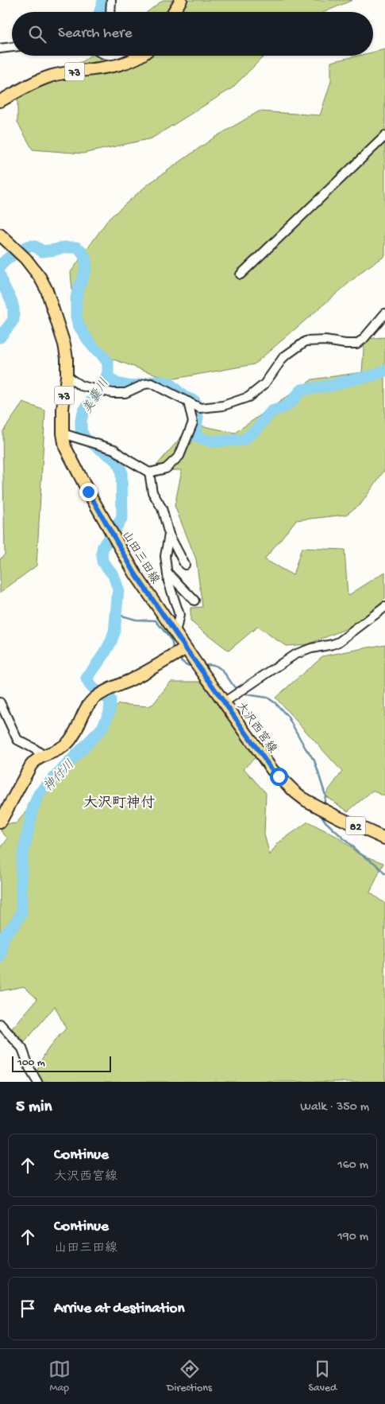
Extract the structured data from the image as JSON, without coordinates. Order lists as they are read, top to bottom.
{
  "streets": {
    "main road": [
      "73",
      "山田三田線",
      "大沢西宮線",
      "82"
    ]
  },
  "crossings": [
    ["山田三田線", "大沢西宮線"]
  ],
  "districts": ["大沢町神付"],
  "water": ["美嚢川", "神付川"],
  "scale_bar": "100 m",
  "page": {
    "search": "Search here",
    "scale": "100 m",
    "heading": ["5 min", "Walk · 350 m"],
    "list": [
      ["Continue", "大沢西宮線", "160 m"],
      ["Continue", "山田三田線", "190 m"],
      "Arrive at destination"
    ],
    "nav": ["Map", "Directions", "Saved"]
  }
}
